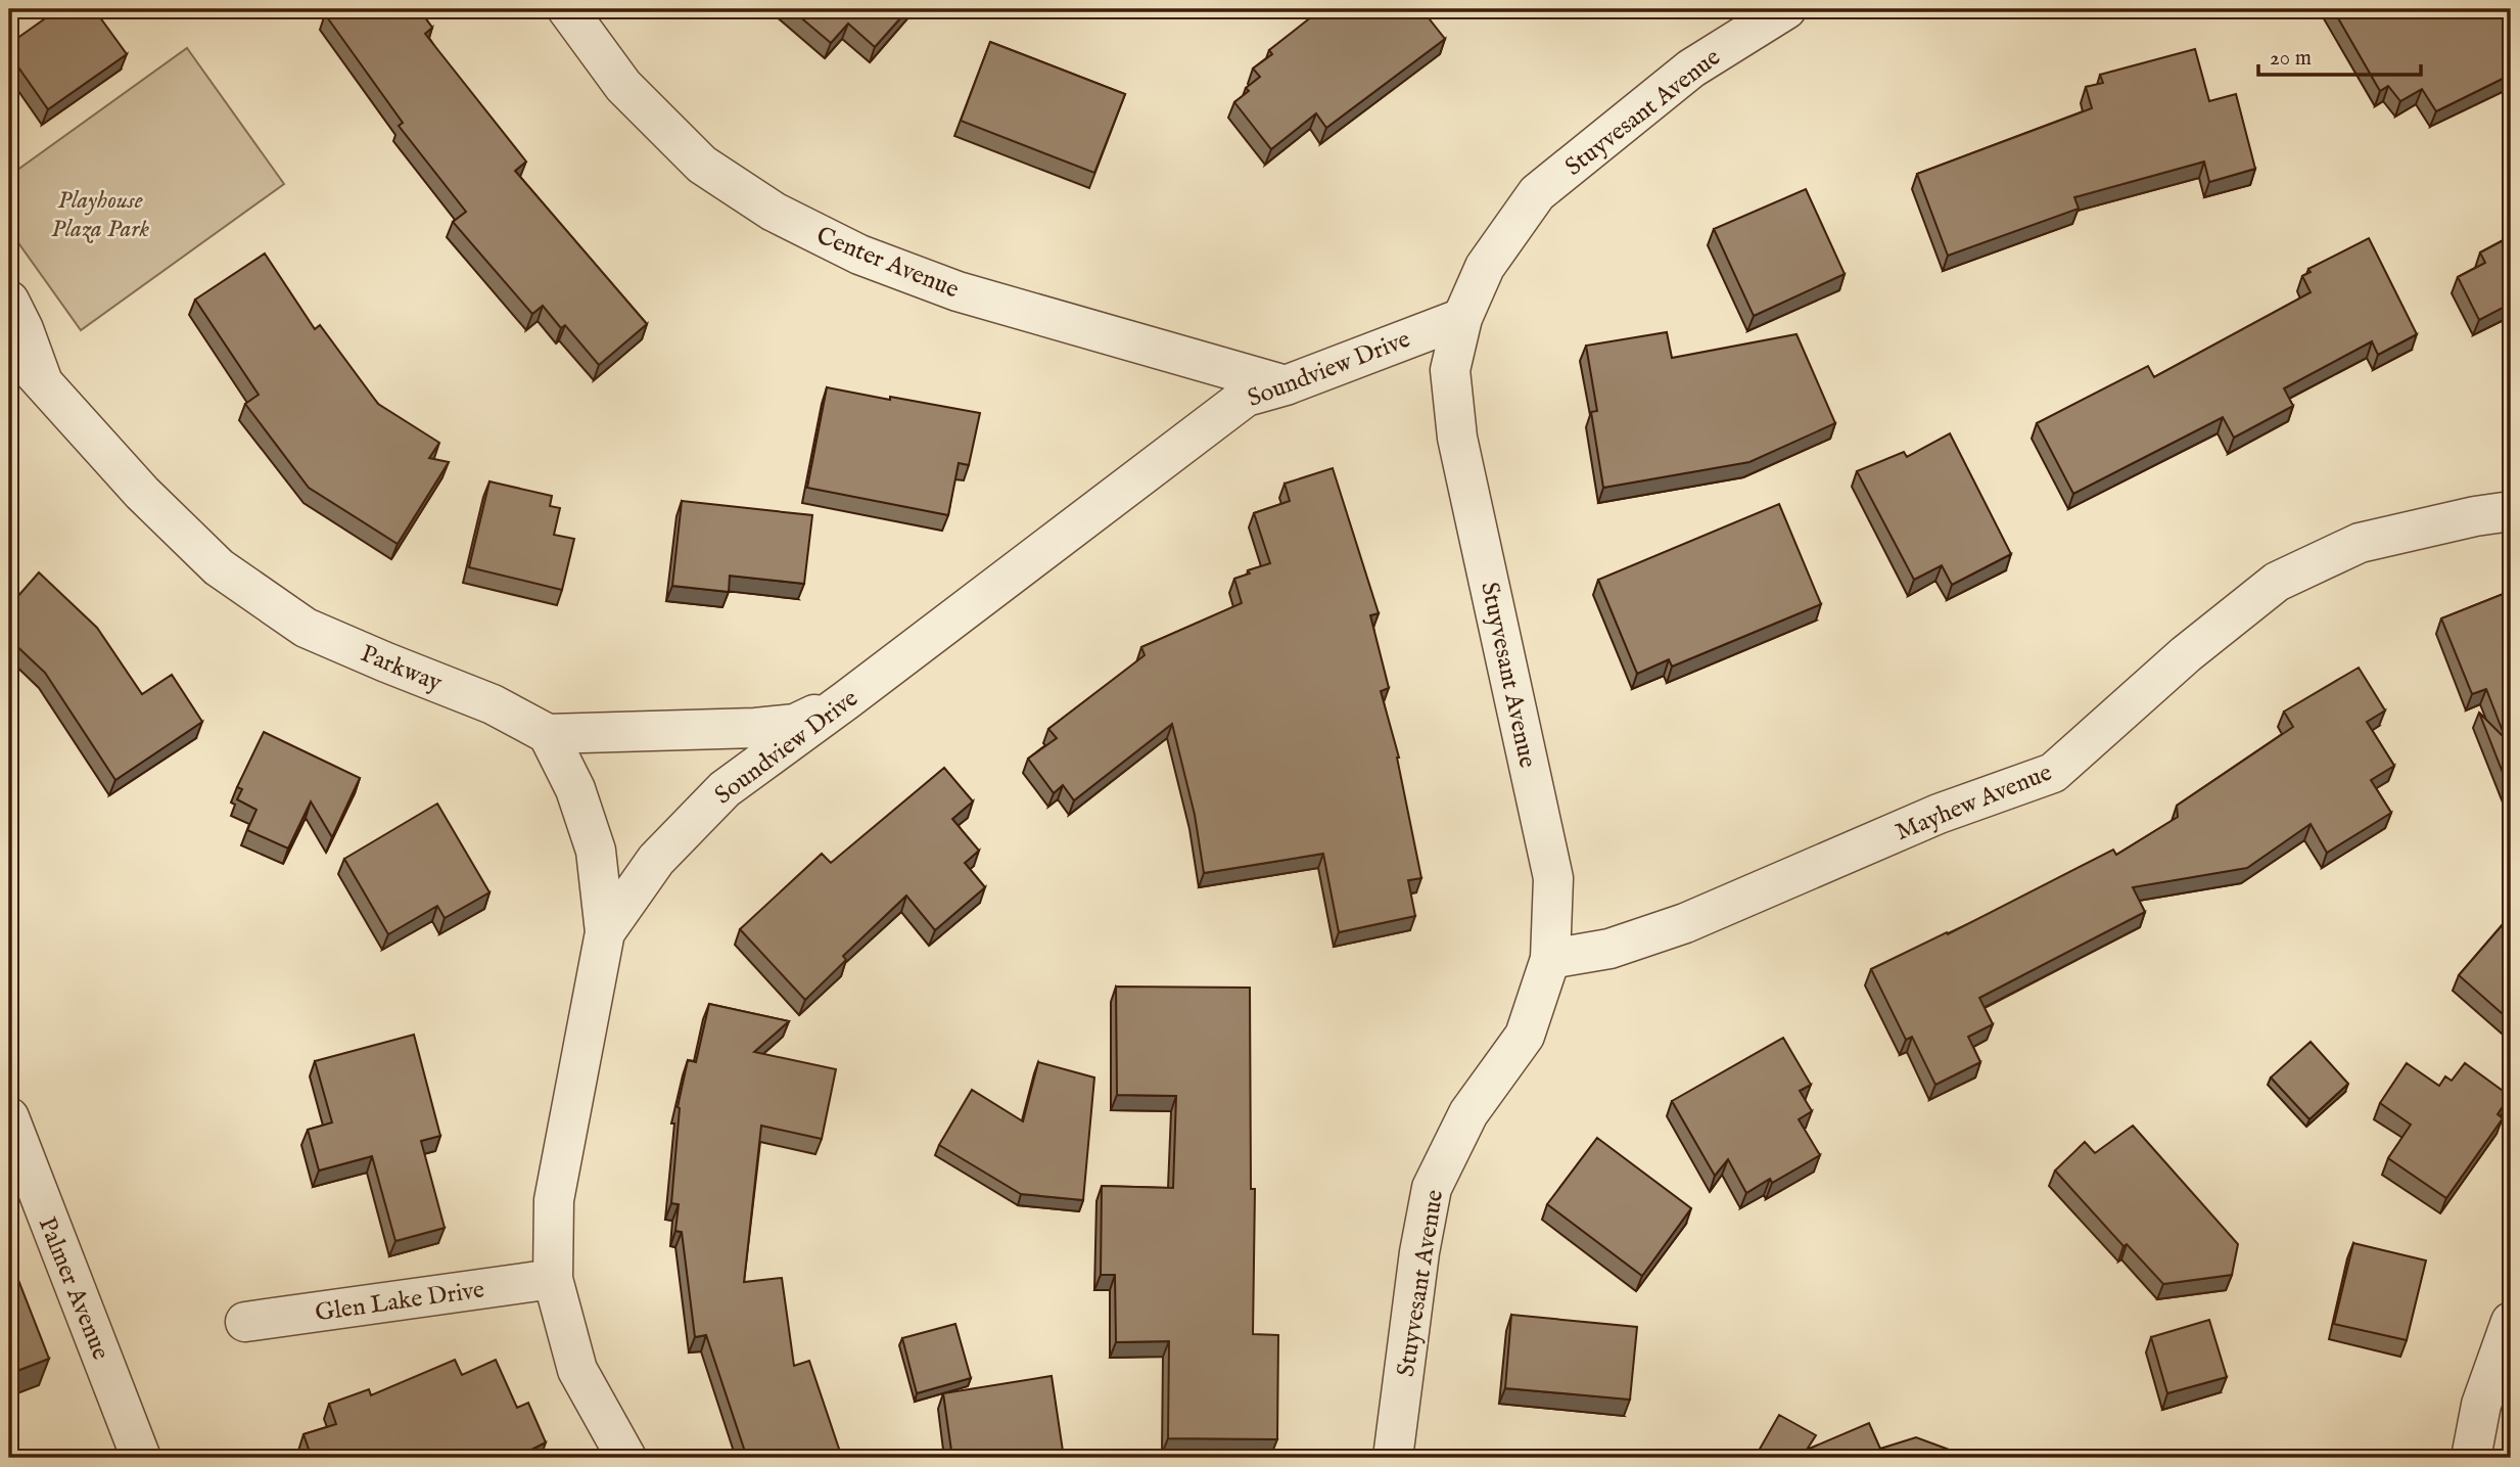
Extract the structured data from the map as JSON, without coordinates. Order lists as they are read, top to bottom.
{
  "streets": {
    "street": [
      "Stuyvesant Avenue",
      "Center Avenue",
      "Soundview Drive",
      "Parkway",
      "Mayhew Avenue",
      "Palmer Avenue",
      "Glen Lake Drive"
    ]
  },
  "crossings": [
    ["Stuyvesant Avenue", "Soundview Drive"],
    ["Stuyvesant Avenue", "Mayhew Avenue"],
    ["Center Avenue", "Soundview Drive"],
    ["Soundview Drive", "Parkway"],
    ["Soundview Drive", "Glen Lake Drive"]
  ],
  "parks": ["Playhouse Plaza Park"],
  "scale_bar": "20 m"
}
